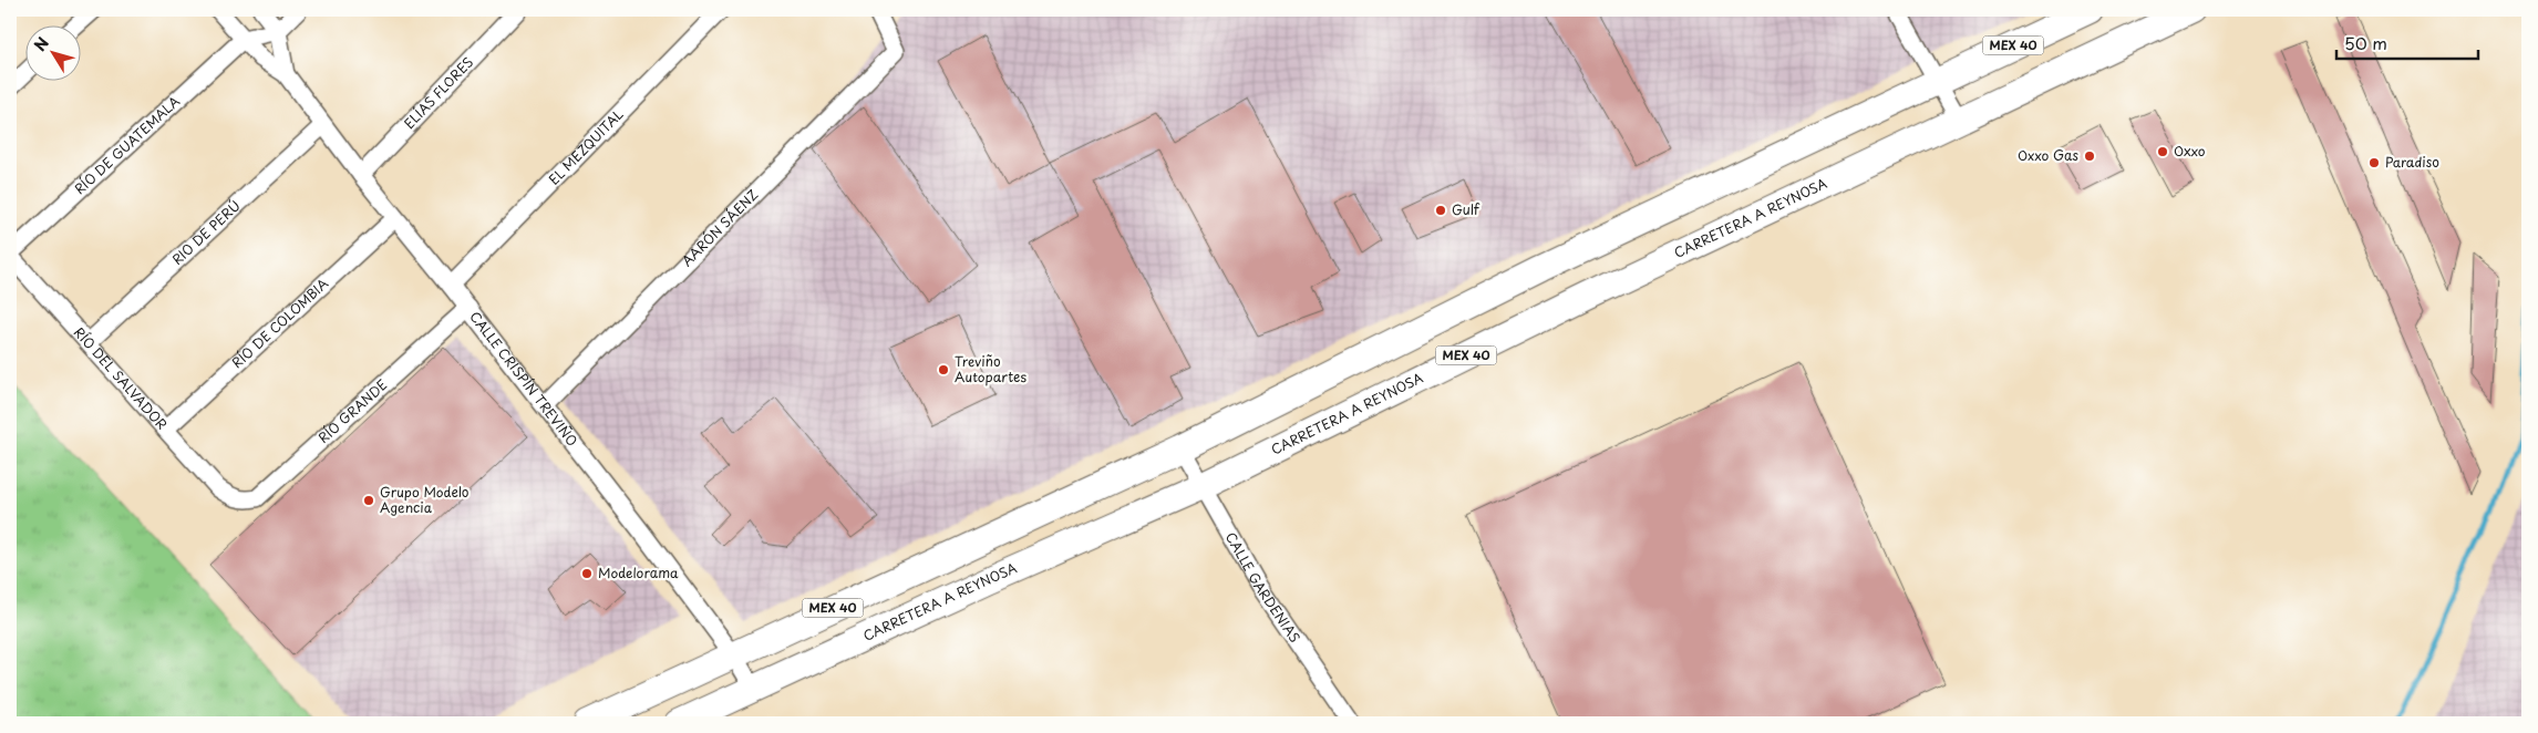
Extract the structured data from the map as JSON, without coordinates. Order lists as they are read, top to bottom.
{
  "streets": {
    "main road": ["MEX 40", "CARRETERA A REYNOSA"],
    "street": [
      "ELÍAS FLORES",
      "RÍO DE GUATEMALA",
      "EL MEZQUITAL",
      "AARÓN SÁENZ",
      "RIO DE PERÚ",
      "RÍO DE COLOMBIA",
      "RÍO DEL SALVADOR",
      "CALLE CRISPÍN TREVIÑO",
      "RÍO GRANDE",
      "CALLE GARDENIAS"
    ]
  },
  "crossings": [
    ["MEX 40", "CALLE CRISPÍN TREVIÑO"],
    ["MEX 40", "CALLE GARDENIAS"],
    ["ELÍAS FLORES", "CALLE CRISPÍN TREVIÑO"],
    ["RÍO DE GUATEMALA", "RÍO DEL SALVADOR"],
    ["RÍO DE GUATEMALA", "CALLE CRISPÍN TREVIÑO"],
    ["EL MEZQUITAL", "CALLE CRISPÍN TREVIÑO"],
    ["CARRETERA A REYNOSA", "CALLE CRISPÍN TREVIÑO"],
    ["CARRETERA A REYNOSA", "CALLE GARDENIAS"],
    ["AARÓN SÁENZ", "CALLE CRISPÍN TREVIÑO"],
    ["RIO DE PERÚ", "RÍO DEL SALVADOR"],
    ["RIO DE PERÚ", "CALLE CRISPÍN TREVIÑO"],
    ["RÍO DE COLOMBIA", "RÍO DEL SALVADOR"],
    ["RÍO DE COLOMBIA", "CALLE CRISPÍN TREVIÑO"],
    ["RÍO DEL SALVADOR", "RÍO GRANDE"],
    ["CALLE CRISPÍN TREVIÑO", "RÍO GRANDE"]
  ],
  "places": [
    "Oxxo",
    "Oxxo Gas",
    "Paradiso",
    "Gulf",
    "Treviño Autopartes",
    "Grupo Modelo Agencia",
    "Modelorama"
  ],
  "scale_bar": "50 m",
  "north": "top left"
}
